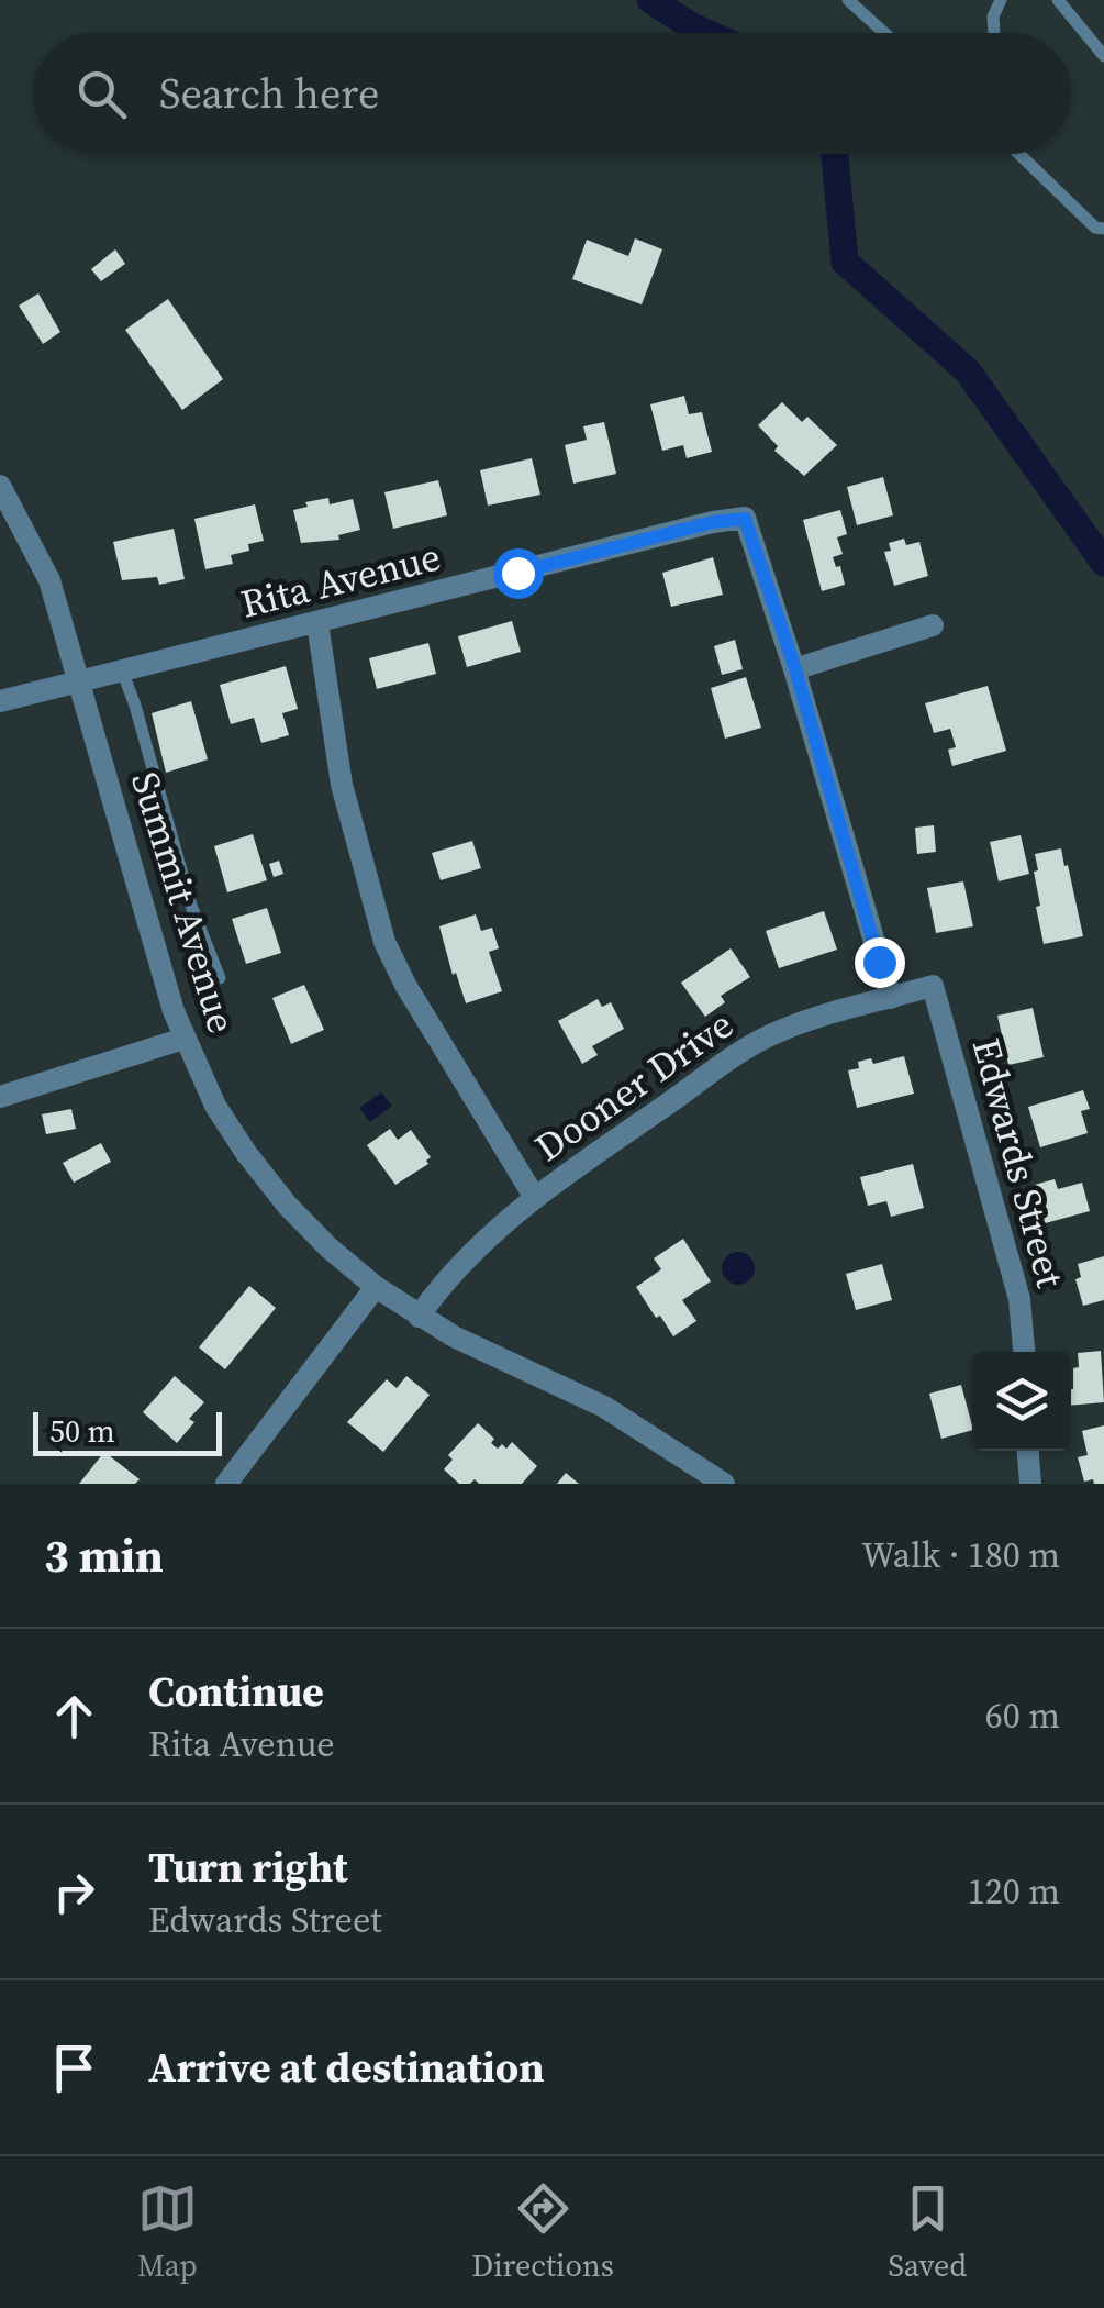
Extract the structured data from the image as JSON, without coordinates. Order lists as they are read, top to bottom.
{
  "streets": {
    "street": [
      "Rita Avenue",
      "Summit Avenue",
      "Dooner Drive",
      "Edwards Street"
    ]
  },
  "crossings": [
    ["Rita Avenue", "Summit Avenue"],
    ["Summit Avenue", "Dooner Drive"],
    ["Dooner Drive", "Edwards Street"]
  ],
  "scale_bar": "50 m",
  "page": {
    "search": "Search here",
    "scale": "50 m",
    "heading": ["3 min", "Walk · 180 m"],
    "list": [
      ["Continue", "Rita Avenue", "60 m"],
      ["Turn right", "Edwards Street", "120 m"],
      "Arrive at destination"
    ],
    "nav": ["Map", "Directions", "Saved"]
  }
}
